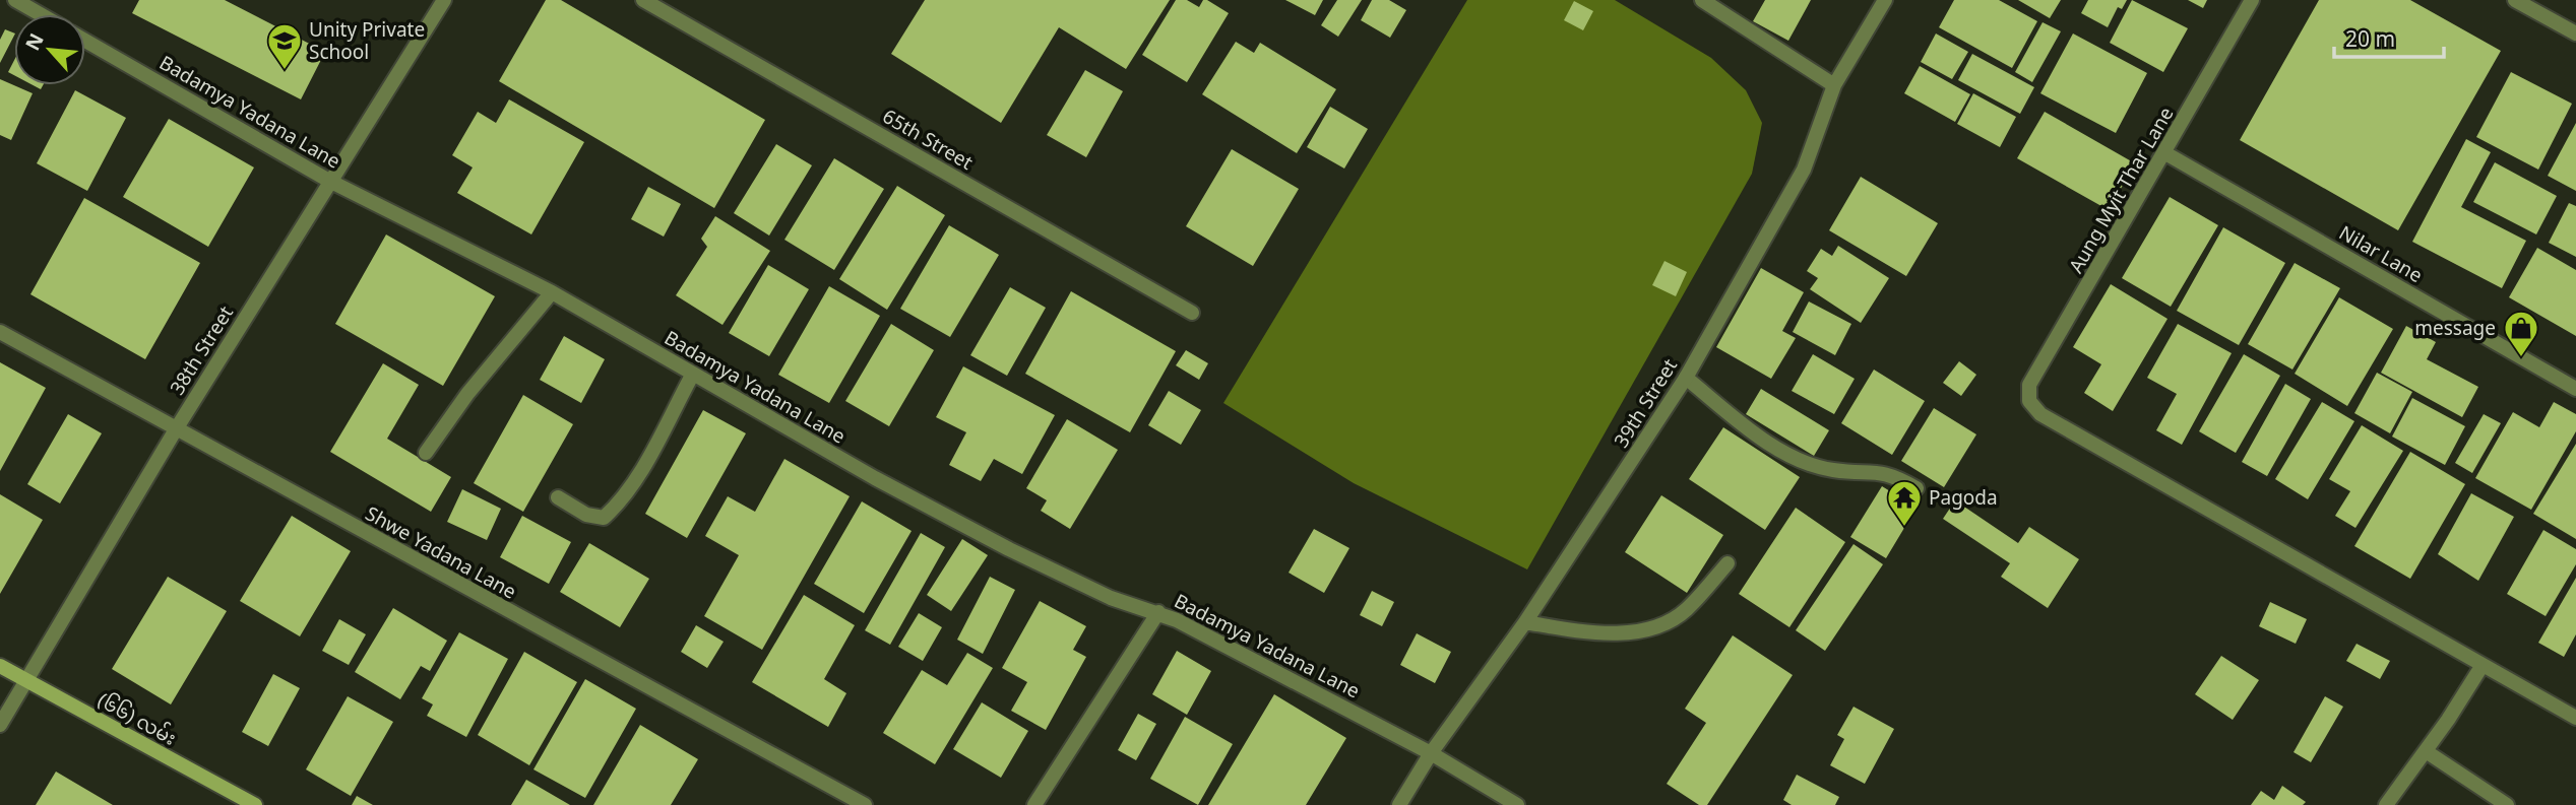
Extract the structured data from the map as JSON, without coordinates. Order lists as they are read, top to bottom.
{
  "streets": {
    "street": [
      "Badamya Yadana Lane",
      "65th Street",
      "Aung Myit Thar Lane",
      "Nilar Lane",
      "38th Street",
      "39th Street",
      "Shwe Yadana Lane",
      "(၆၆) လမ်း"
    ]
  },
  "crossings": [
    ["Badamya Yadana Lane", "38th Street"],
    ["Badamya Yadana Lane", "39th Street"],
    ["Aung Myit Thar Lane", "Nilar Lane"],
    ["38th Street", "Shwe Yadana Lane"],
    ["38th Street", "(၆၆) လမ်း"]
  ],
  "places": {
    "school or university": ["Unity Private School"],
    "shop": ["message"],
    "temple": ["Pagoda"]
  },
  "scale_bar": "20 m",
  "north": "top left"
}
